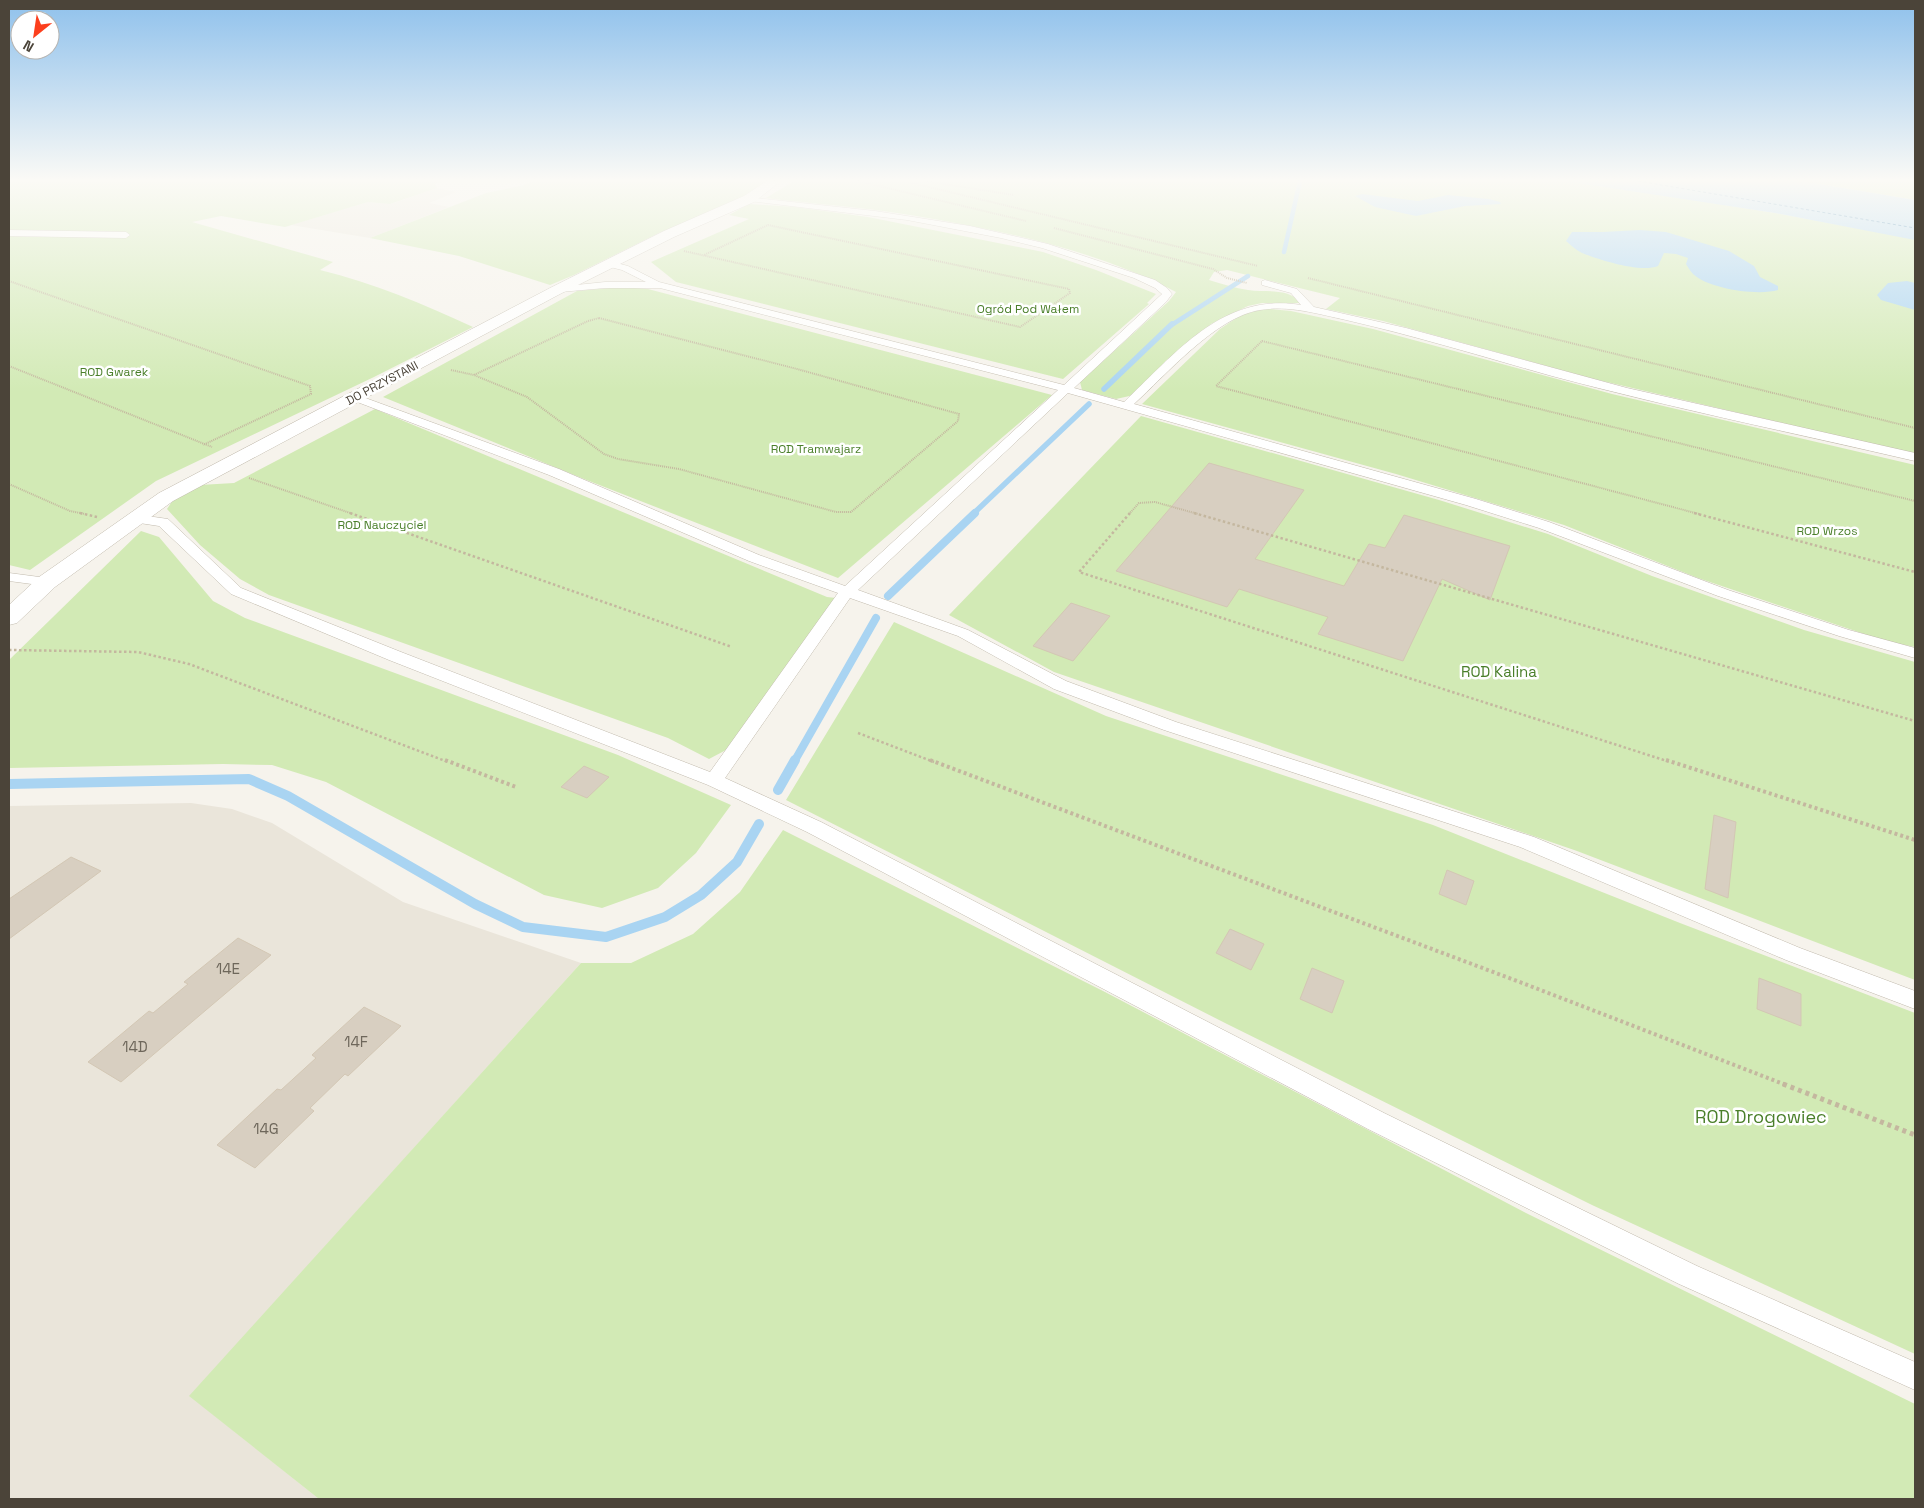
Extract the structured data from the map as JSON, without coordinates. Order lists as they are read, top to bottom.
{
  "streets": {
    "street": ["DO PRZYSTANI"]
  },
  "parks": [
    "Ogród Pod Wałem",
    "ROD Gwarek",
    "ROD Tramwajarz",
    "ROD Nauczyciel",
    "ROD Wrzos",
    "ROD Kalina",
    "ROD Drogowiec"
  ],
  "house_numbers": [
    "14E",
    "14F",
    "14D",
    "14G"
  ],
  "north": "bottom left"
}
